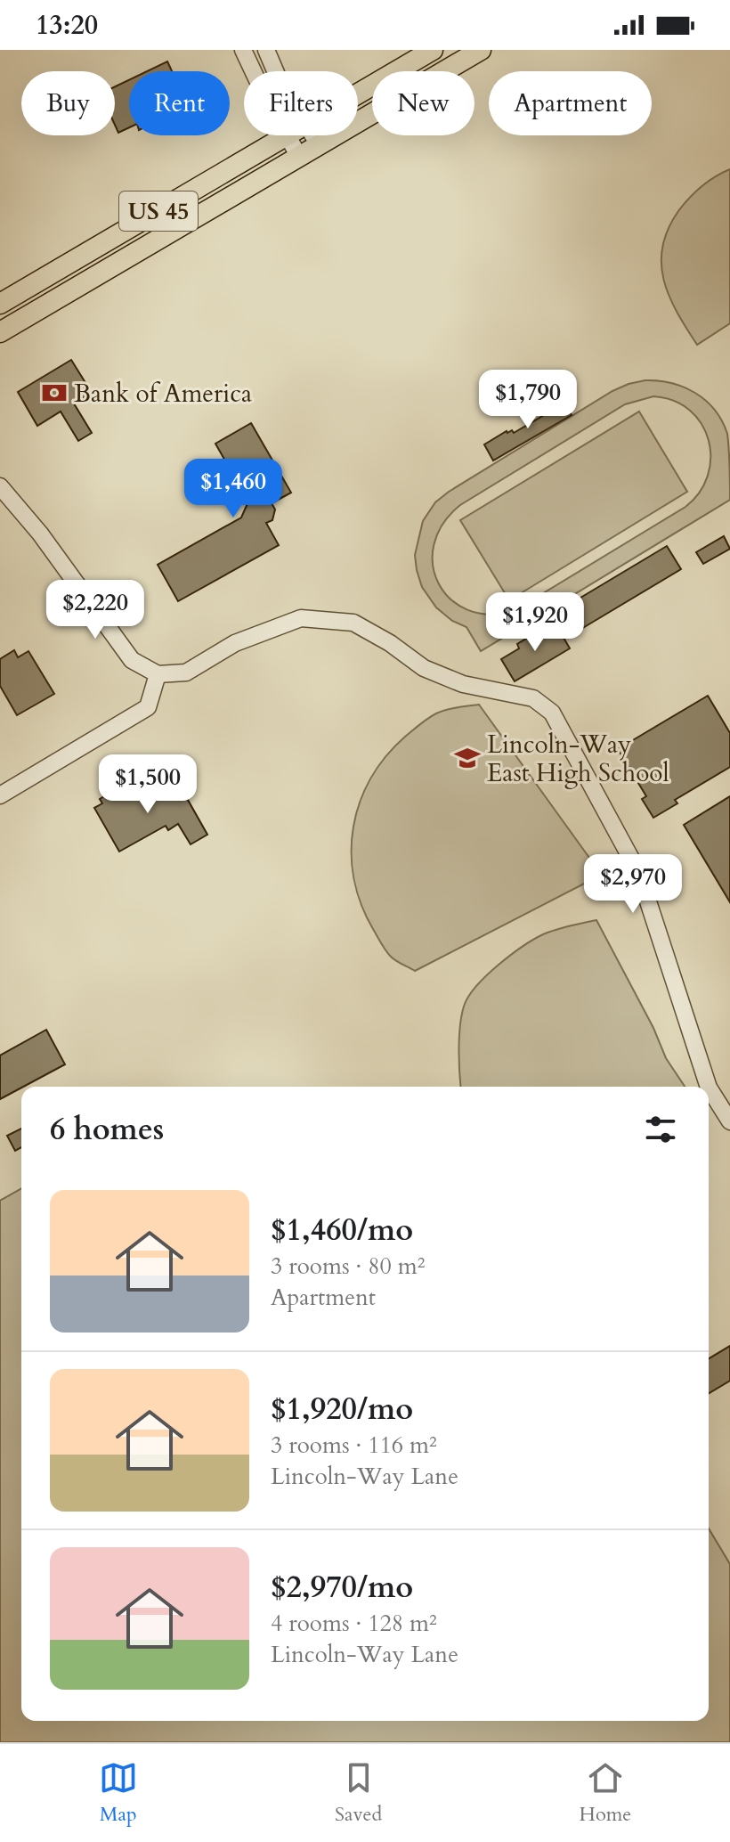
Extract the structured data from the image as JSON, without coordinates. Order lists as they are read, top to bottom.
{
  "streets": {
    "main road": ["US 45"]
  },
  "places": {
    "bank": ["Bank of America"],
    "school or university": ["Lincoln-Way East High School"]
  },
  "page": {
    "status": "13:20",
    "chip": [
      "Buy",
      "Rent",
      "Filters",
      "New",
      "Apartment"
    ],
    "price": [
      "$1,790",
      "$1,460",
      "$2,220",
      "$1,920",
      "$1,500",
      "$2,970"
    ],
    "heading": "6 homes",
    "list": [
      {
        "name": "$1,460/mo",
        "note": "3 rooms · 80 m² · Apartment"
      },
      {
        "name": "$1,920/mo",
        "note": "3 rooms · 116 m² · Lincoln-Way Lane"
      },
      {
        "name": "$2,970/mo",
        "note": "4 rooms · 128 m² · Lincoln-Way Lane"
      }
    ],
    "tabs": ["Map", "Saved", "Home"]
  }
}
